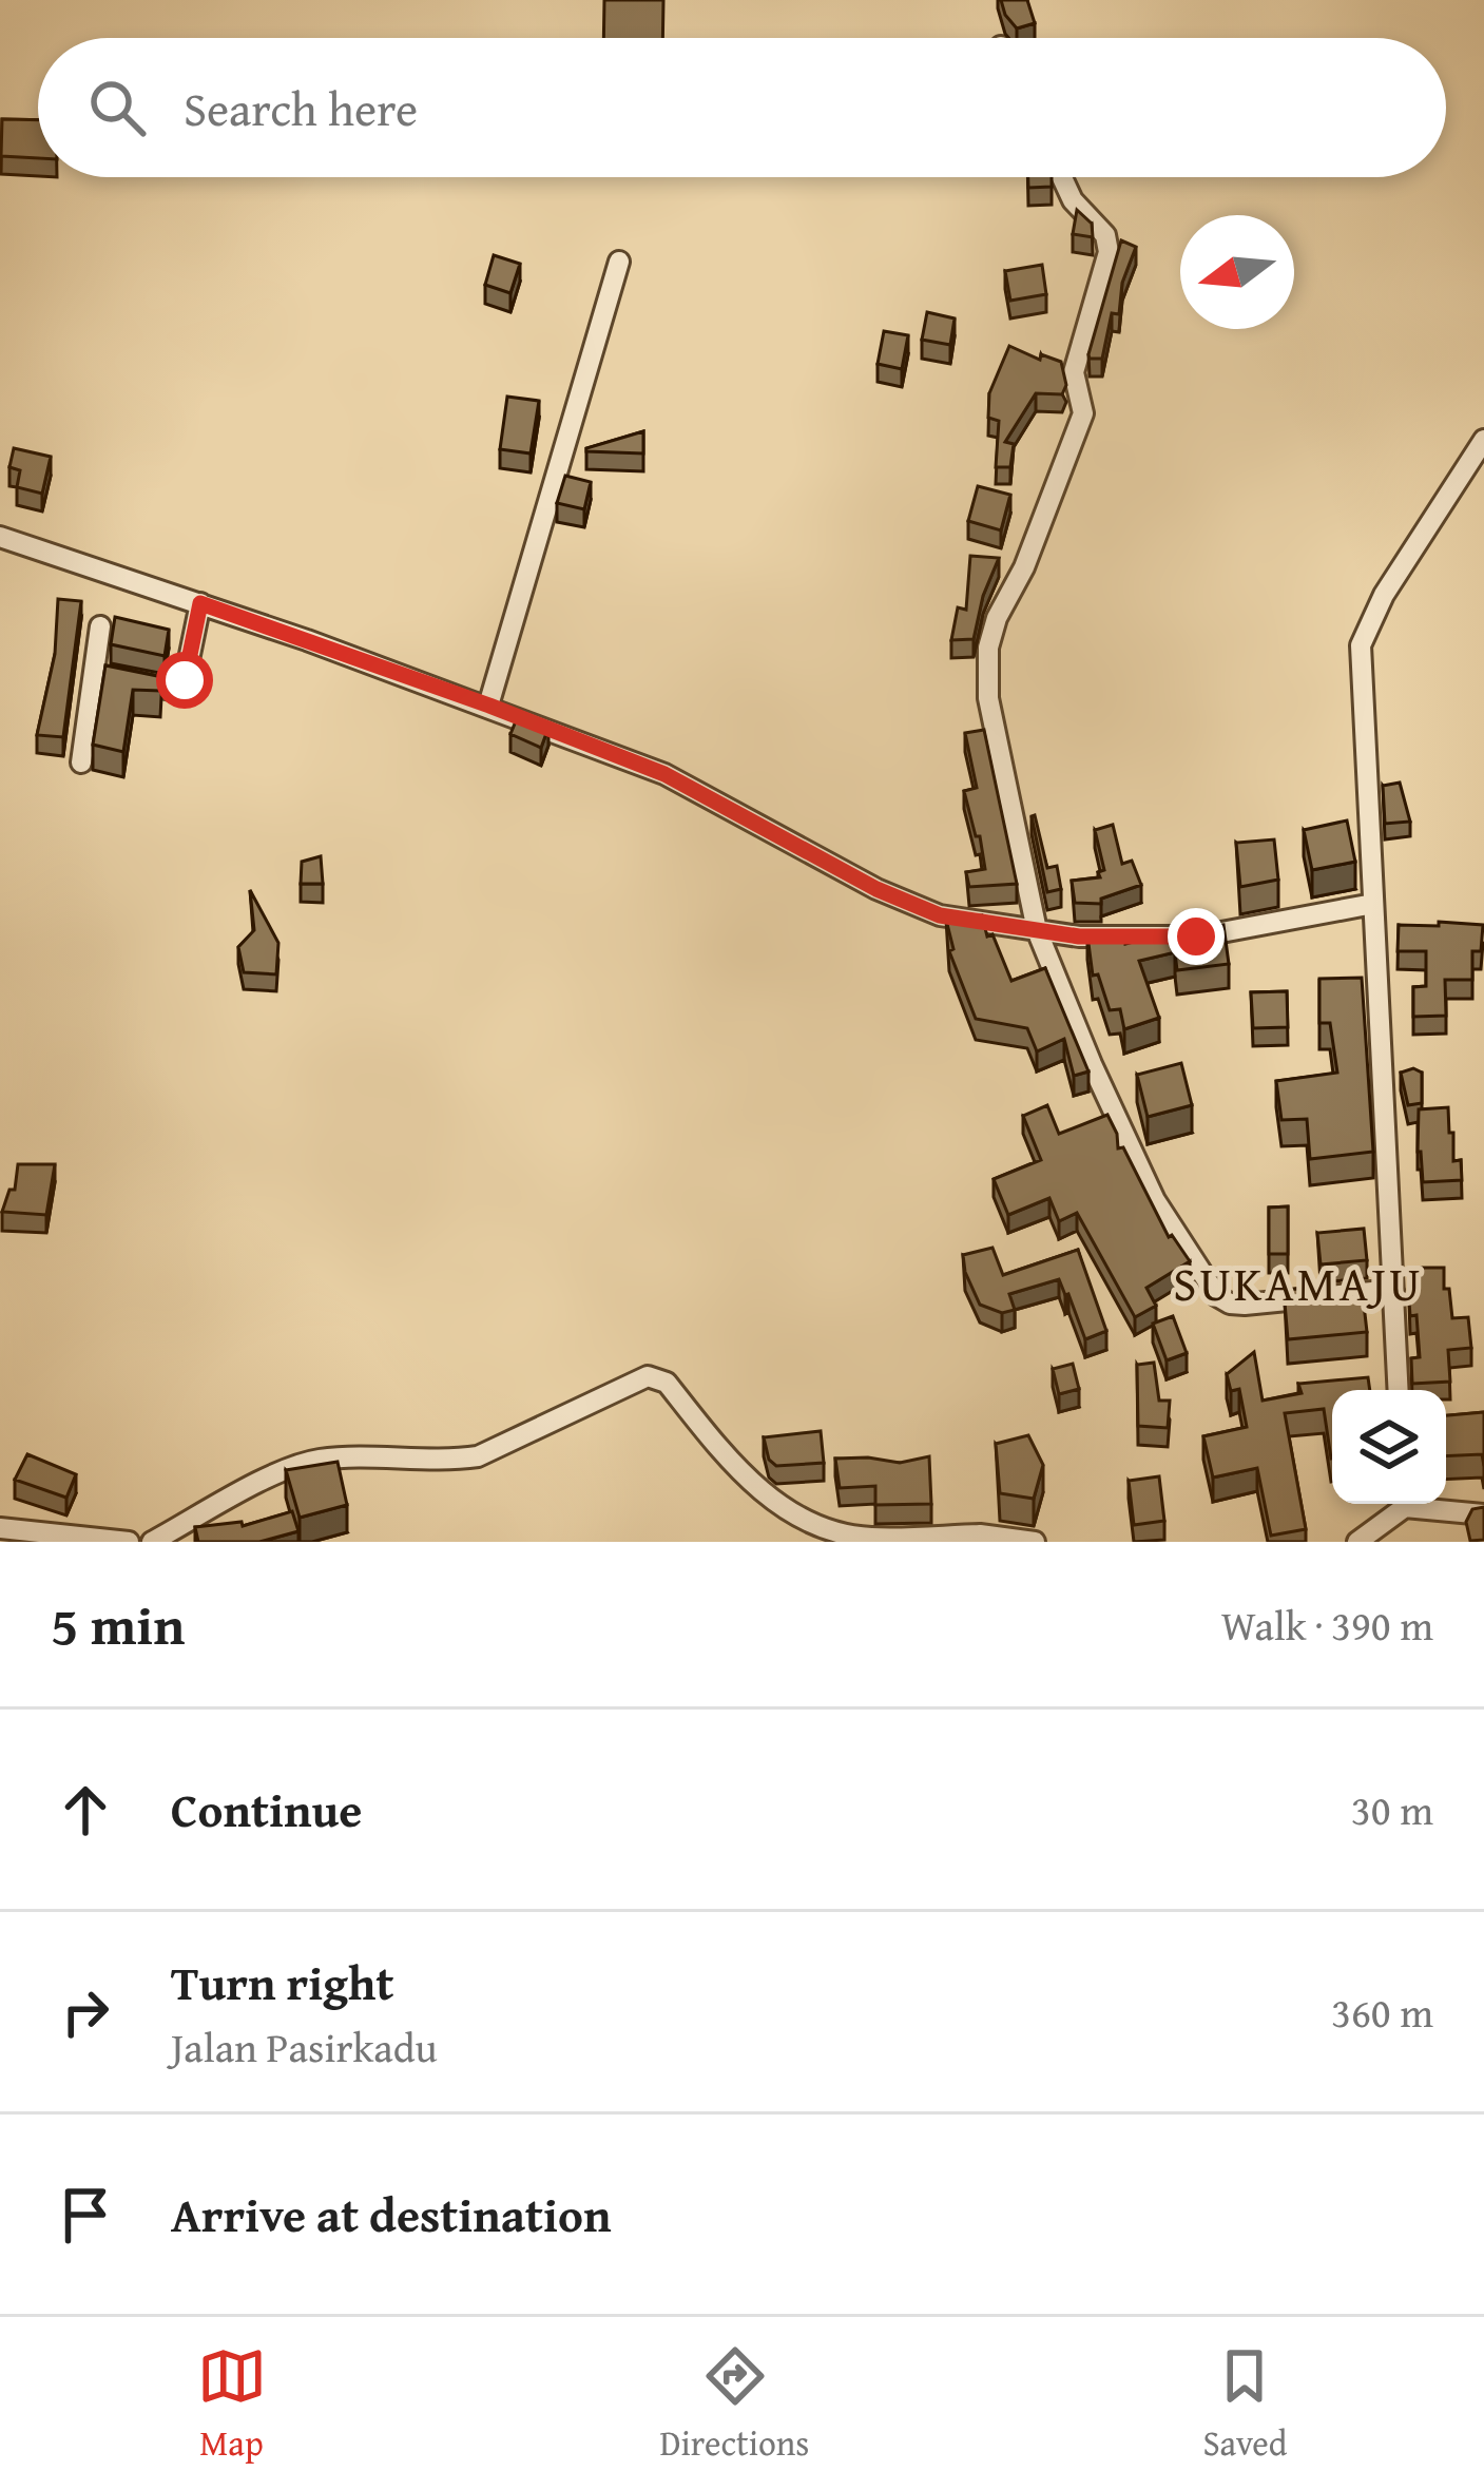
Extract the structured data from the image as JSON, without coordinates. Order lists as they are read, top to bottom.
{
  "districts": ["SUKAMAJU"],
  "north": "left",
  "page": {
    "search": "Search here",
    "heading": ["5 min", "Walk · 390 m"],
    "list": [
      ["Continue", "30 m"],
      ["Turn right", "Jalan Pasirkadu", "360 m"],
      "Arrive at destination"
    ],
    "nav": ["Map", "Directions", "Saved"]
  }
}
